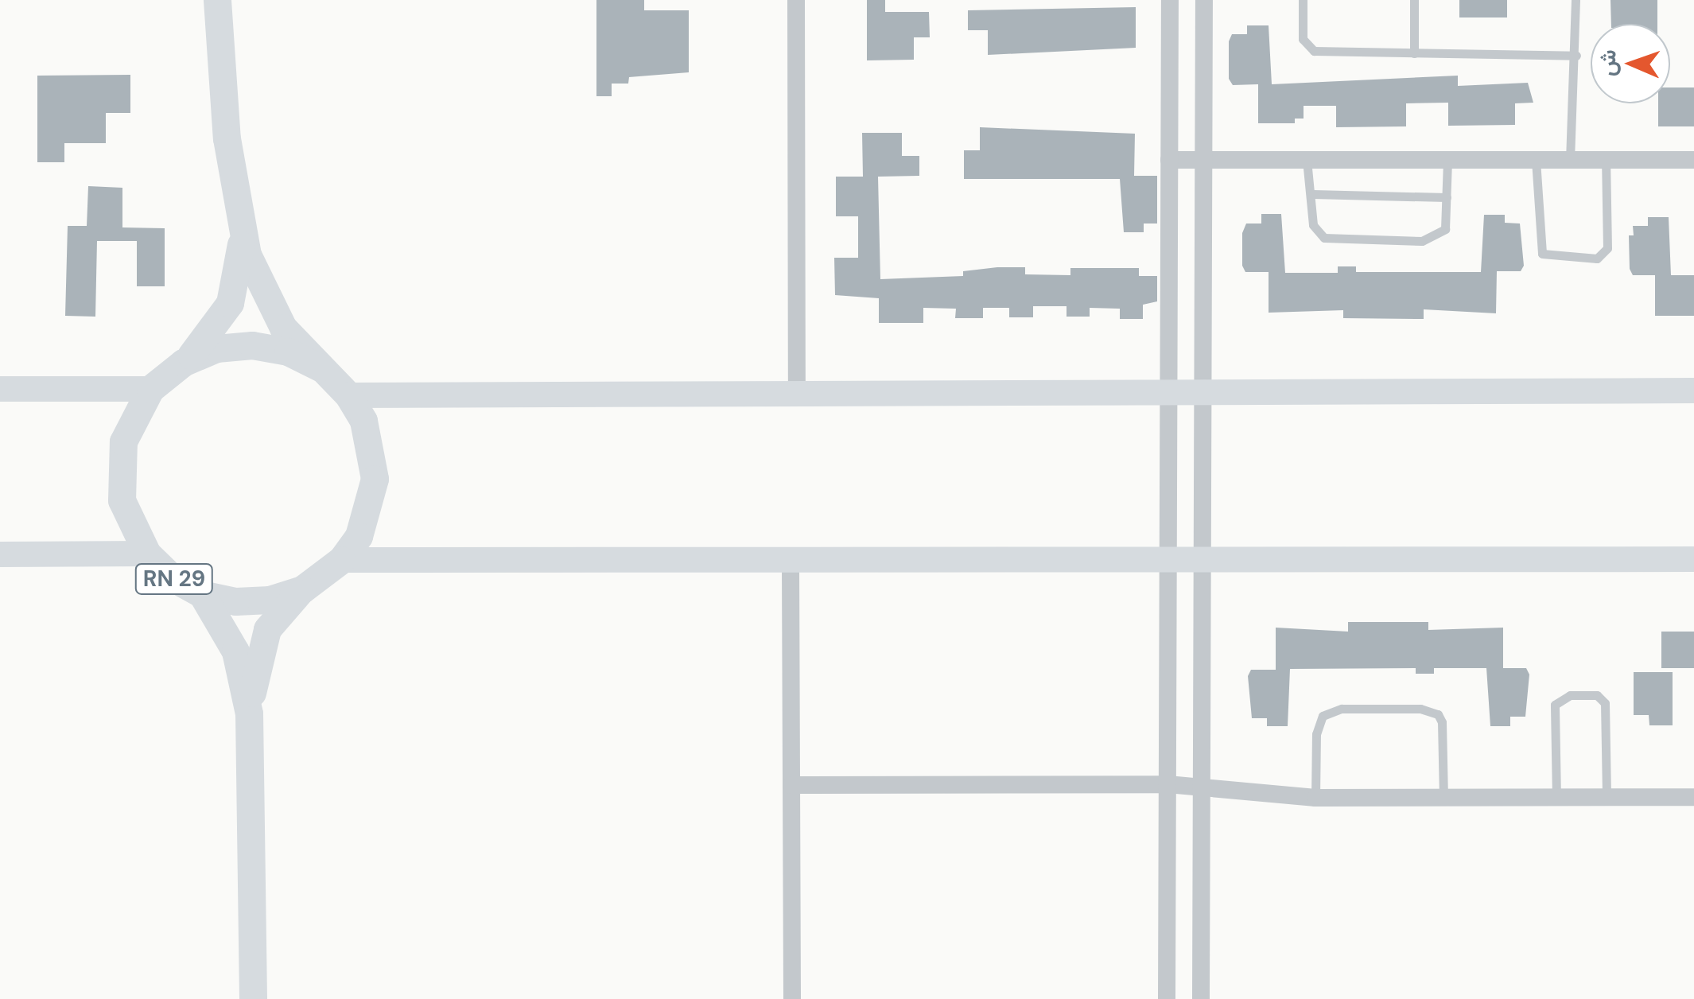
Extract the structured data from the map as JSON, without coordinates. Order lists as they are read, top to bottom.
{
  "streets": {
    "main road": ["RN 29"]
  },
  "north": "left"
}
